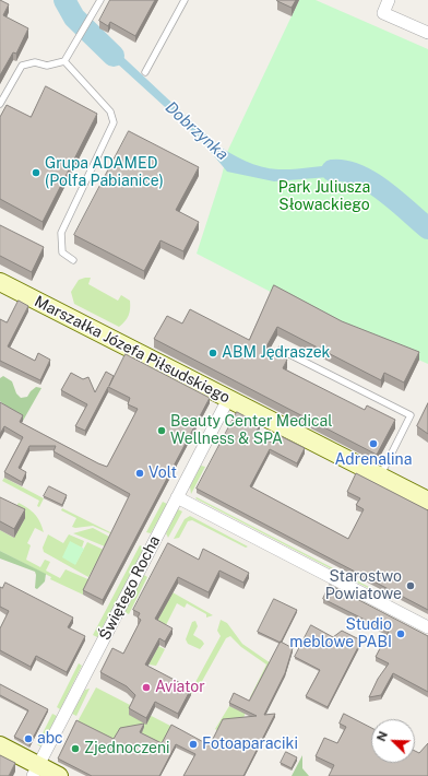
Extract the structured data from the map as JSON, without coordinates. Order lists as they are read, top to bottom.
{
  "streets": {
    "street": ["Marszałka Józefa Piłsudskiego", "Świętego Rocha"]
  },
  "crossings": [
    ["Marszałka Józefa Piłsudskiego", "Świętego Rocha"]
  ],
  "water": ["Dobrzynka"],
  "parks": ["Park Juliusza Słowackiego"],
  "places": [
    "Grupa ADAMED (Polfa Pabianice)",
    "ABM Jędraszek",
    "Beauty Center Medical Wellness & SPA",
    "Adrenalina",
    "Volt",
    "Starostwo Powiatowe",
    "Studio meblowe PABI",
    "Aviator",
    "abc",
    "Fotoaparaciki",
    "Zjednoczeni"
  ],
  "north": "top left"
}
